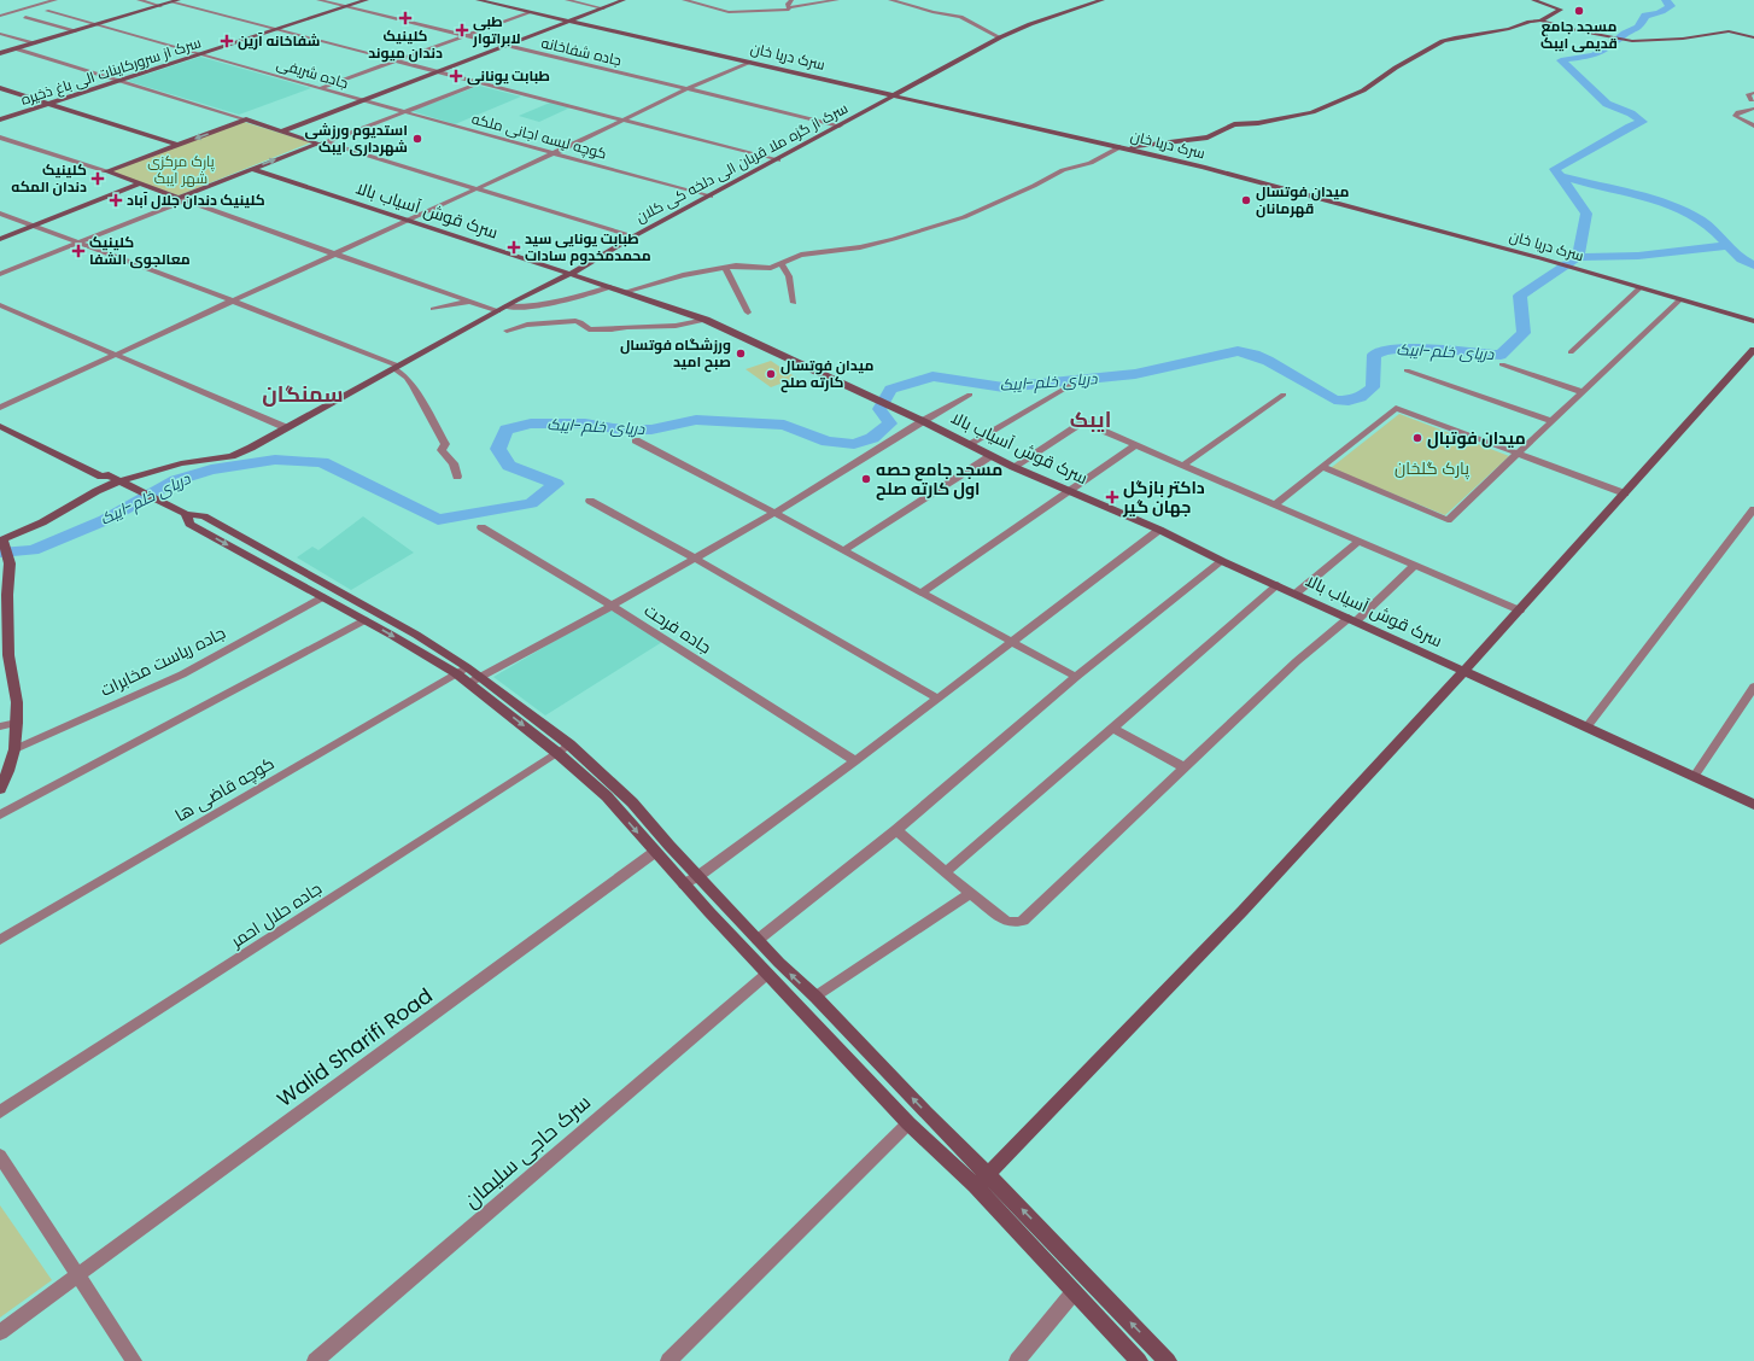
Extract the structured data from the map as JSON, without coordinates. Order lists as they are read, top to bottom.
{
  "streets": {
    "street": [
      "جاده شفاخانه",
      "سرک دریا خان",
      "سرک از سرورکاینات الی باغ ذخیره",
      "جاده شریفی",
      "کوچه لیسه اجانی ملکه",
      "سرک از گزه ملا قربان الی دلخه کی کلان",
      "سرک قوش آسیاب بالا",
      "جاده فرحت",
      "جاده ریاست مخابرات",
      "کوچه قاضی ها",
      "جاده حلال احمر",
      "Walid Sharifi Road",
      "سرک حاجی سلیمان"
    ]
  },
  "crossings": [
    ["جاده شفاخانه", "سرک از سرورکاینات الی باغ ذخیره"],
    ["جاده شفاخانه", "سرک از گزه ملا قربان الی دلخه کی کلان"],
    ["سرک دریا خان", "سرک از گزه ملا قربان الی دلخه کی کلان"],
    ["سرک از سرورکاینات الی باغ ذخیره", "جاده شریفی"],
    ["جاده شریفی", "کوچه لیسه اجانی ملکه"],
    ["کوچه لیسه اجانی ملکه", "سرک از گزه ملا قربان الی دلخه کی کلان"],
    ["سرک از گزه ملا قربان الی دلخه کی کلان", "سرک قوش آسیاب بالا"],
    ["سرک از گزه ملا قربان الی دلخه کی کلان", "جاده ریاست مخابرات"]
  ],
  "districts": ["سمنگان", "ایبک"],
  "water": ["دریای خلم-ایبک"],
  "parks": ["پارک مرکزی شهر ایبک", "پارک گلخان"],
  "places": {
    "other": [
      "مسجد جامع قدیمی ایبک",
      "استدیوم ورزشی شهرداری ایبک",
      "میدان فوتسال قهرمانان",
      "ورزشگاه فوتسال صبح امید",
      "میدان فوتسال کارته صلح",
      "میدان فوتبال",
      "مسجد جامع حصه اول کارته صلح"
    ],
    "health": [
      "کلینیک دندان میوند",
      "طبی لابراتوار",
      "شفاخانه آرین",
      "طبابت یونانی",
      "کلینیک دندان المکه",
      "کلینیک دندان جلال آباد",
      "طبابت یونایی سید محمدمخدوم سادات",
      "کلینیک معالجوی الشفا",
      "داکتر بازگل جهان گیر"
    ]
  }
}
